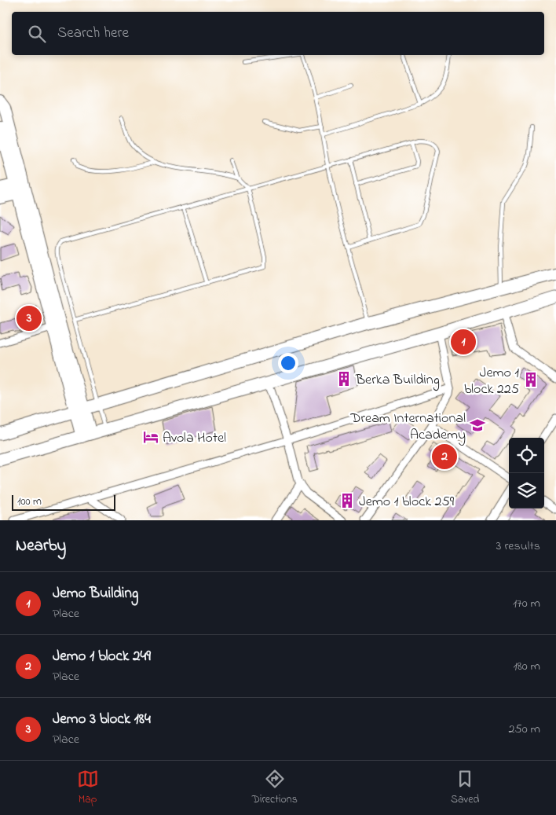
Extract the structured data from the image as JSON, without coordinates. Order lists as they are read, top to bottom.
{
  "places": {
    "building": ["Berka Building", "Jemo 1 block 225", "Jemo 1 block 259"],
    "school or university": ["Dream International Academy"],
    "hotel": ["Avola Hotel"]
  },
  "scale_bar": "100 m",
  "page": {
    "search": "Search here",
    "pins": ["3", "1", "2"],
    "scale": "100 m",
    "heading": ["Nearby", "3 results"],
    "list": [
      {
        "mark": "1",
        "name": "Jemo Building",
        "note": "Place",
        "value": "170 m"
      },
      {
        "mark": "2",
        "name": "Jemo 1 block 249",
        "note": "Place",
        "value": "180 m"
      },
      {
        "mark": "3",
        "name": "Jemo 3 block 184",
        "note": "Place",
        "value": "250 m"
      }
    ],
    "nav": ["Map", "Directions", "Saved"]
  }
}
